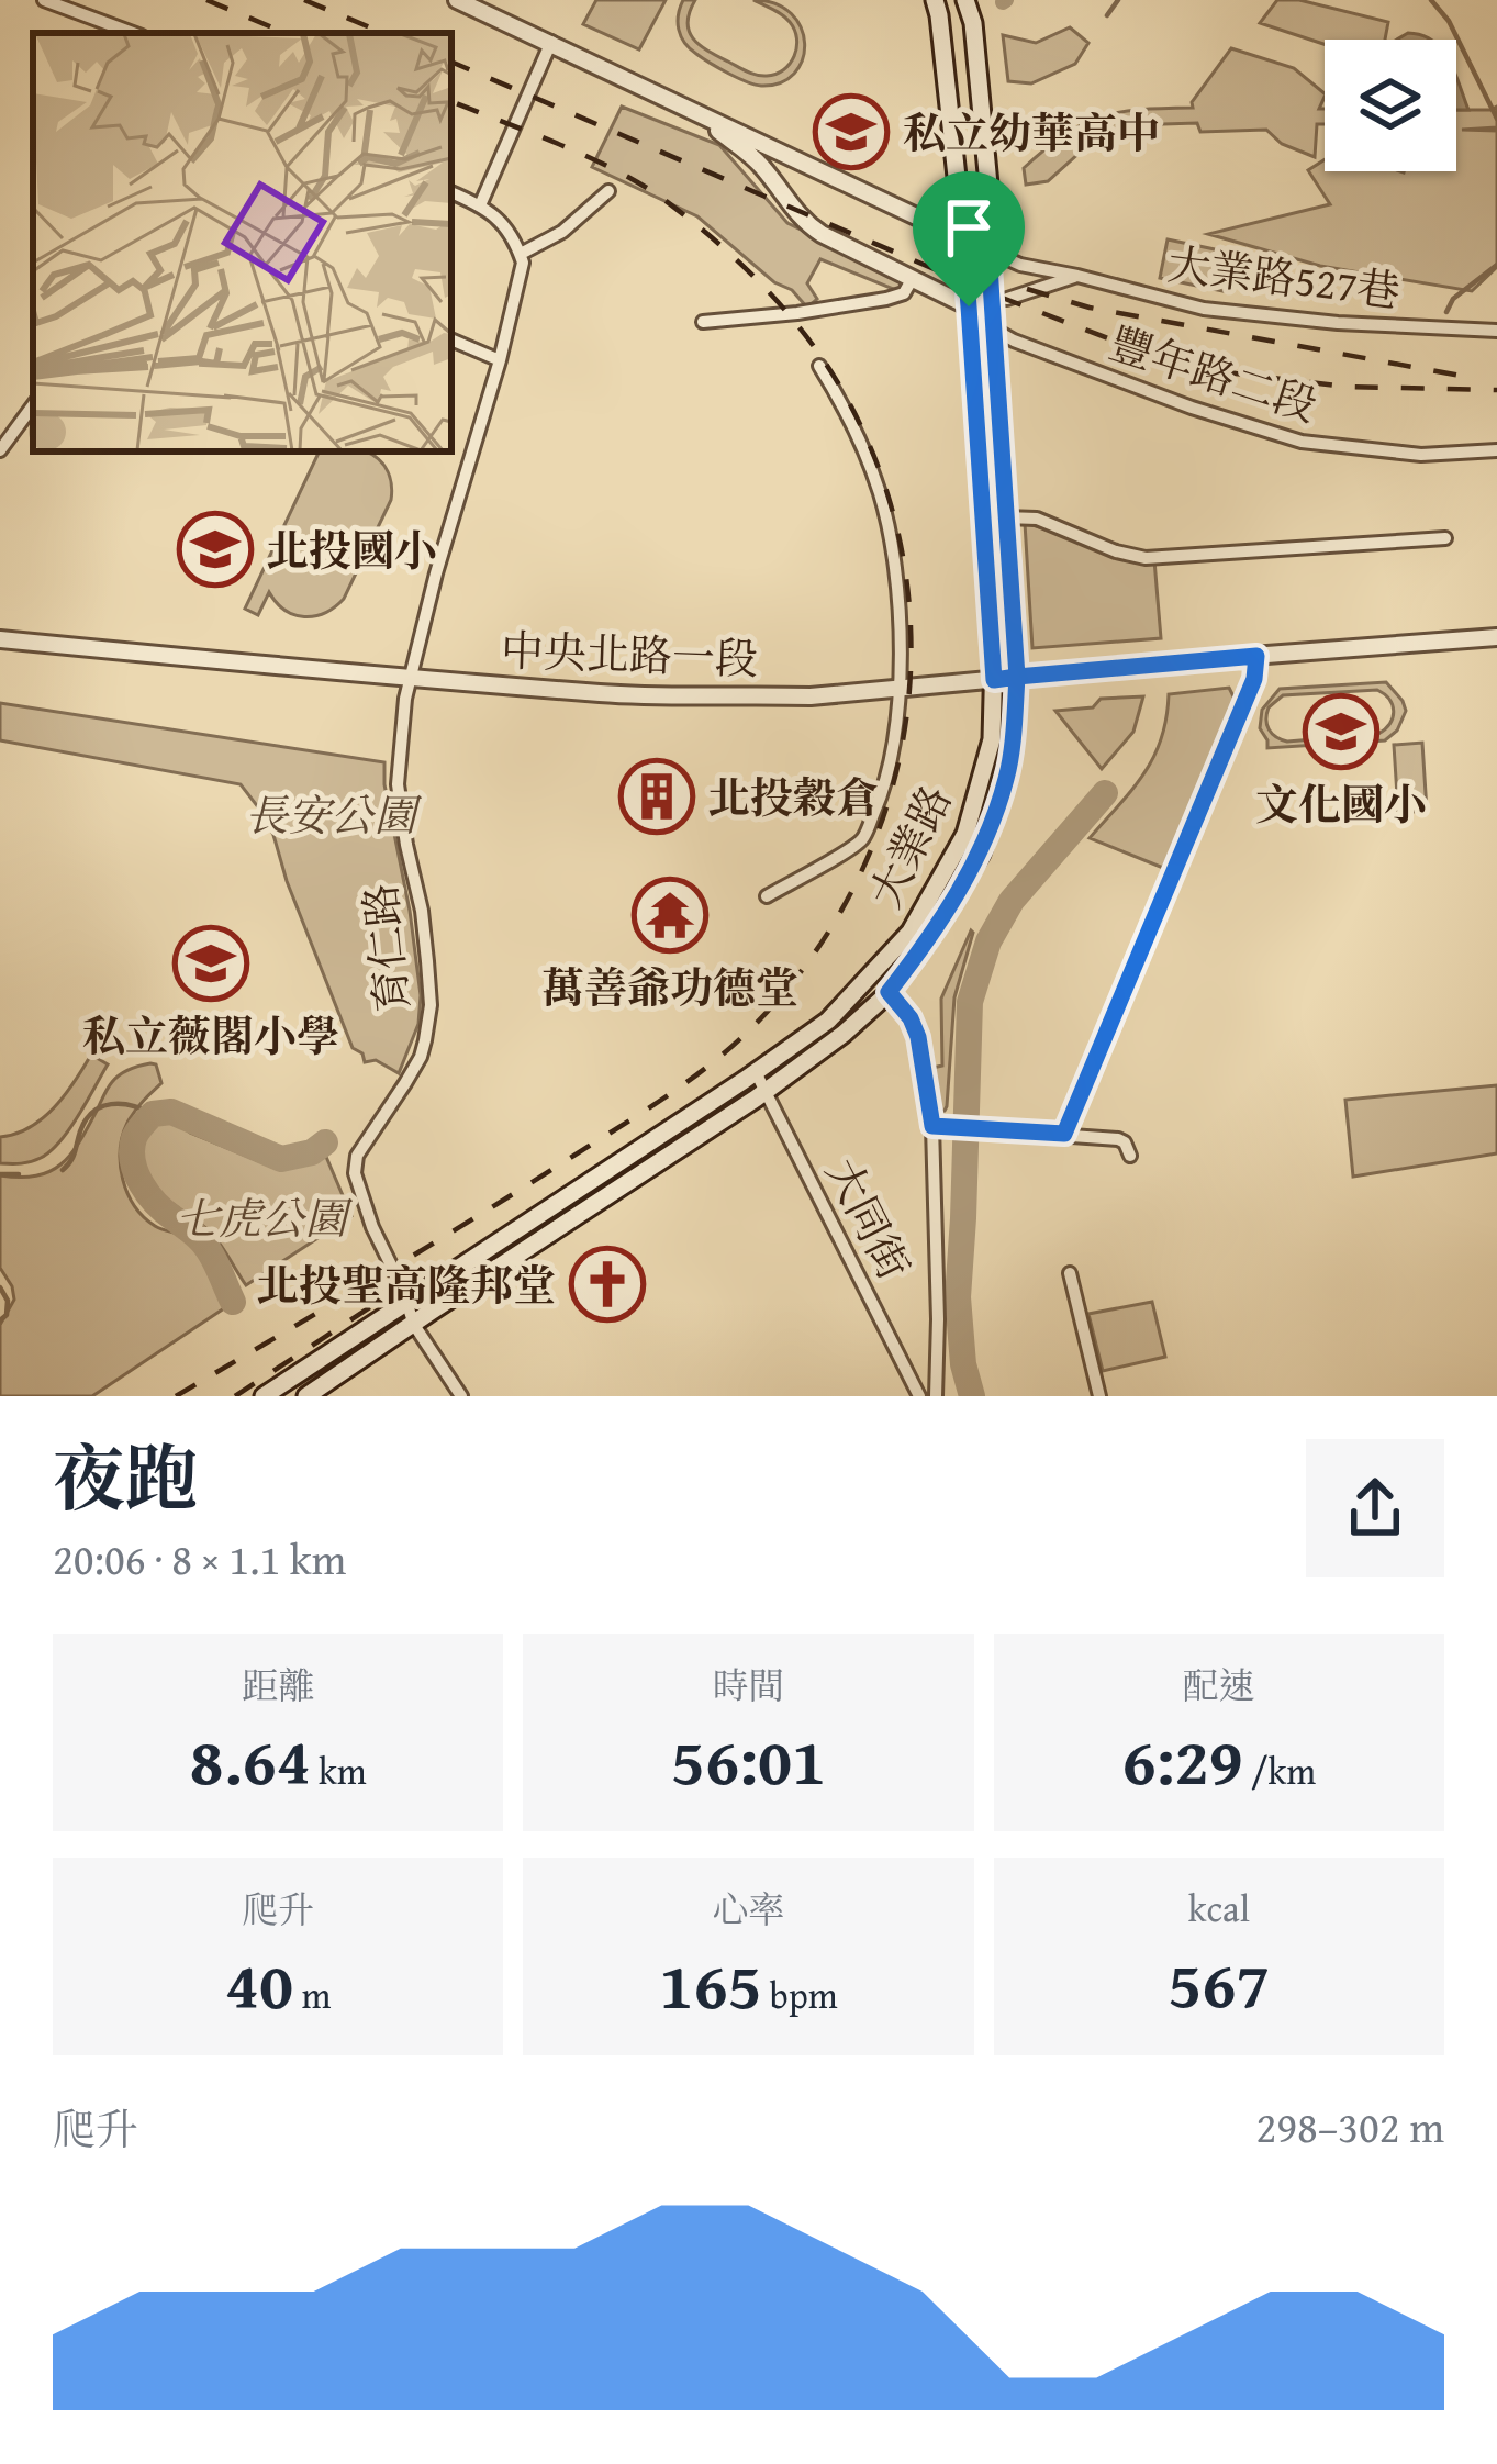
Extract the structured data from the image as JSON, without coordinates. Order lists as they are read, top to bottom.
{
  "streets": {
    "main road": ["大業路"],
    "street": [
      "大業路527巷",
      "豐年路二段",
      "中央北路一段",
      "育仁路",
      "大同街"
    ]
  },
  "crossings": [
    ["大業路527巷", "大業路"],
    ["豐年路二段", "大業路"],
    ["中央北路一段", "大業路"],
    ["中央北路一段", "育仁路"],
    ["大業路", "育仁路"],
    ["大業路", "大同街"]
  ],
  "parks": ["長安公園", "七虎公園"],
  "places": {
    "school or university": [
      "私立幼華高中",
      "北投國小",
      "文化國小",
      "私立薇閣小學"
    ],
    "building": ["北投穀倉"],
    "temple": ["萬善爺功德堂"],
    "church": ["北投聖高隆邦堂"]
  },
  "page": {
    "heading": ["夜跑", "20:06 · 8 × 1.1 km"],
    "stats": [
      ["距離", "8.64 km"],
      ["時間", "56:01"],
      ["配速", "6:29 /km"],
      ["爬升", "40 m"],
      ["心率", "165 bpm"],
      ["kcal", "567"]
    ],
    "chart": ["爬升", "298–302 m"]
  }
}
